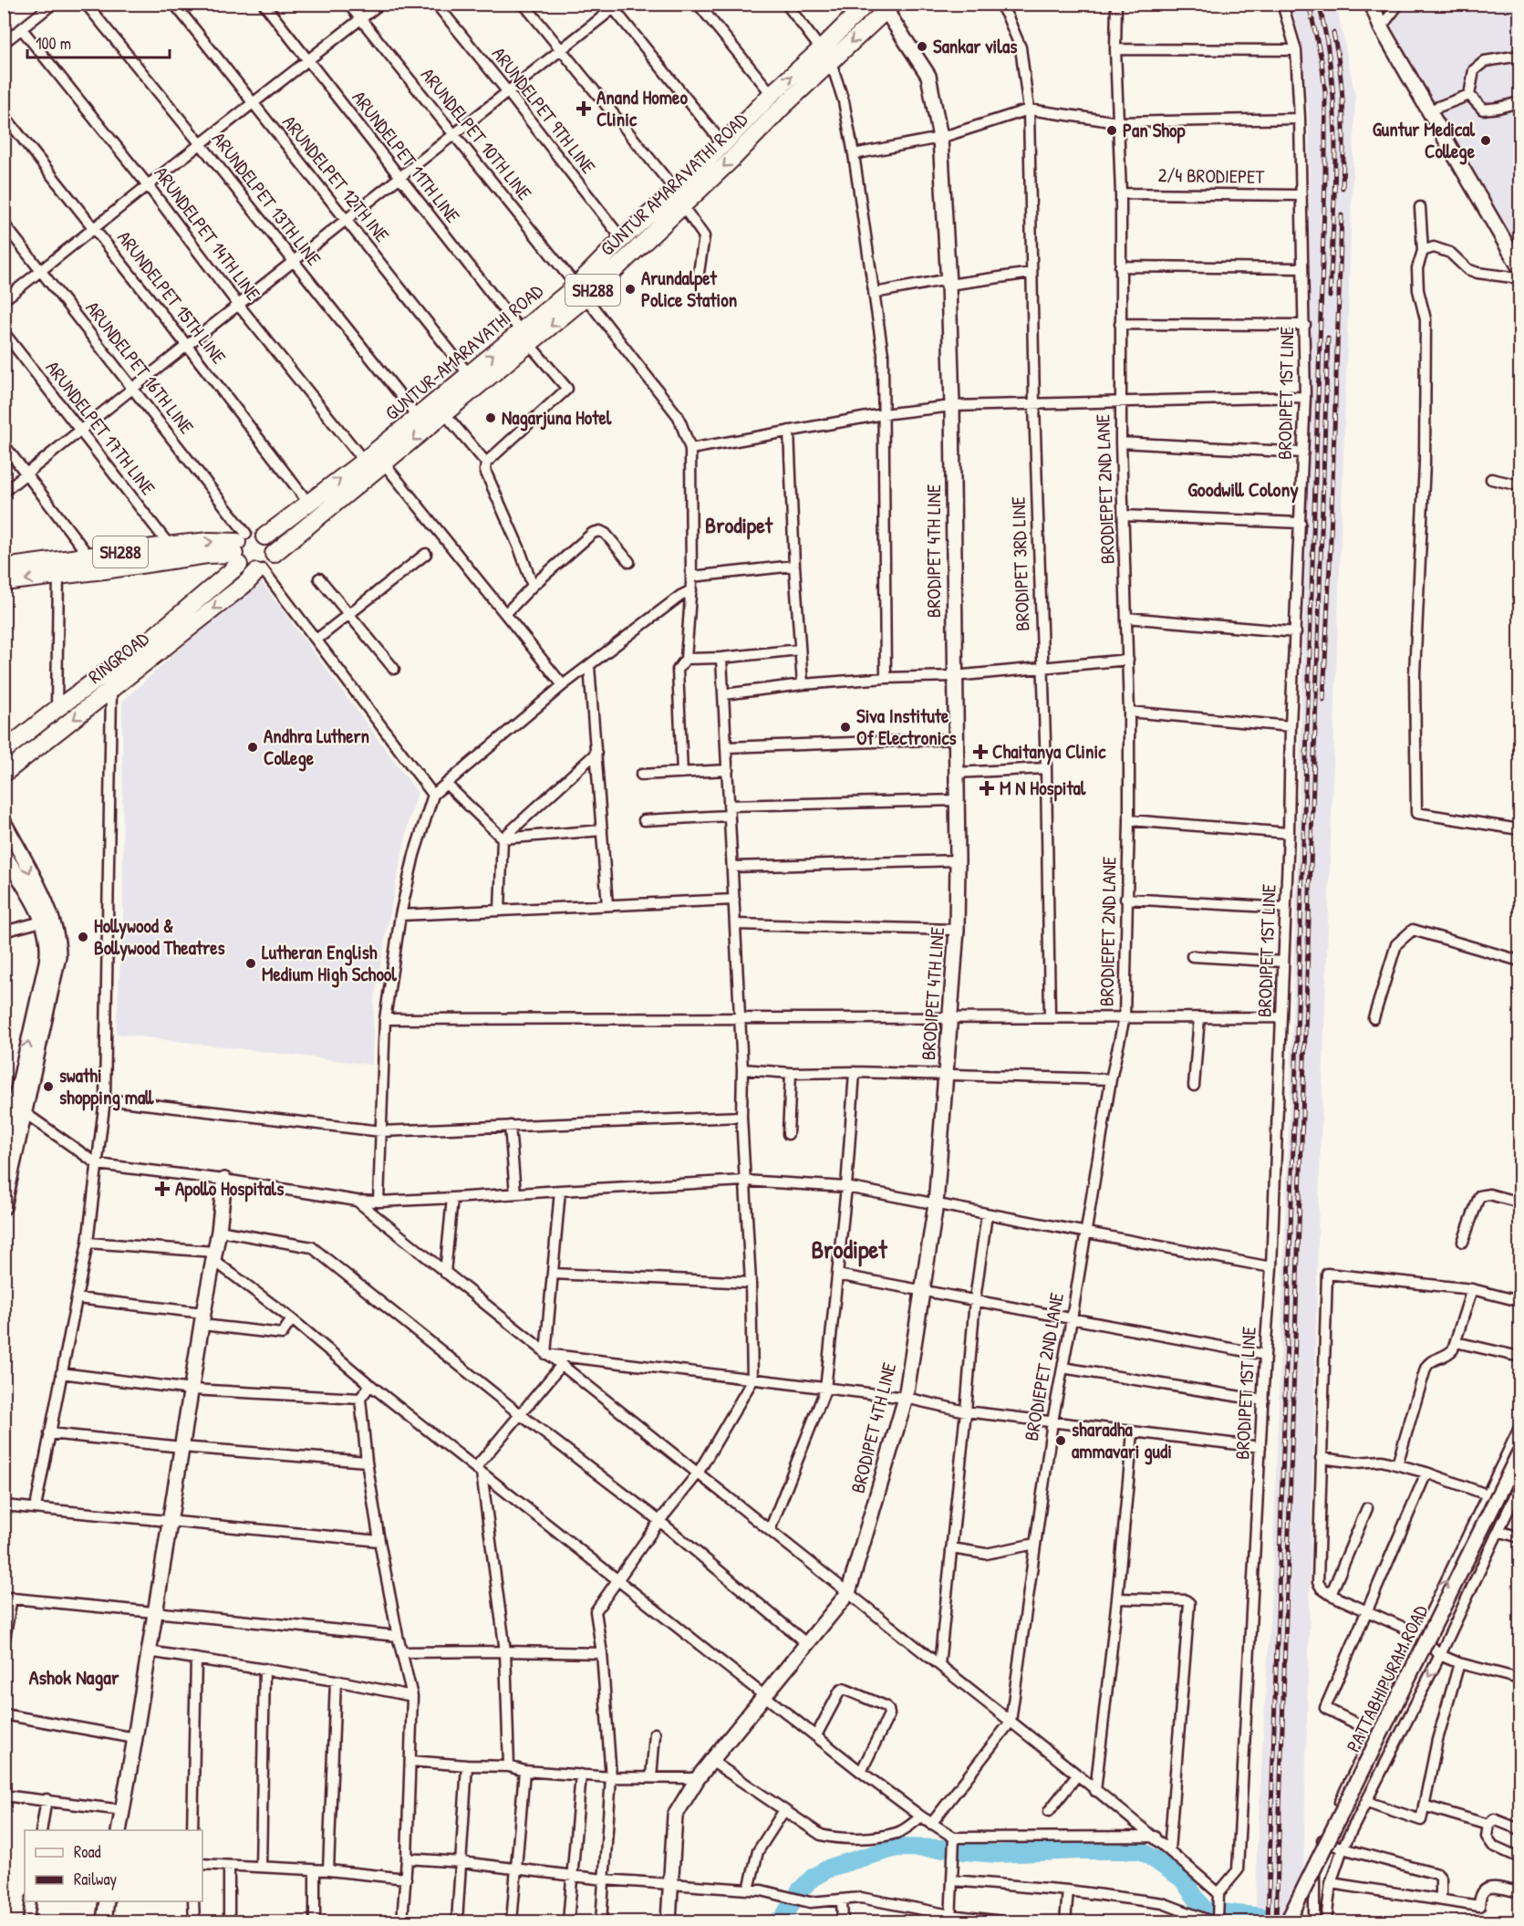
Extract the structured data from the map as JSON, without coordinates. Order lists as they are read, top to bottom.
{
  "streets": {
    "main road": [
      "GUNTUR AMARAVATHI ROAD",
      "SH288",
      "GUNTUR-AMARAVATHI ROAD",
      "RINGROAD"
    ],
    "street": [
      "ARUNDELPET 9TH LINE",
      "ARUNDELPET 10TH LINE",
      "ARUNDELPET 11TH LINE",
      "2/4 BRODIEPET",
      "ARUNDELPET 12TH INE",
      "ARUNDELPET 13TH LINE",
      "ARUNDELPET 14TH LINE",
      "ARUNDELPET 15TH LINE",
      "ARUNDELPET 16TH LINE",
      "BRODIPET 1ST LINE",
      "ARUNDELPET 17TH LINE",
      "BRODIEPET 2ND LANE",
      "BRODIPET 4TH LINE",
      "BRODIPET 3RD LINE",
      "PATTABHIPURAM ROAD"
    ]
  },
  "crossings": [
    ["ARUNDELPET 9TH LINE", "SH288"],
    ["ARUNDELPET 10TH LINE", "GUNTUR AMARAVATHI ROAD"],
    ["ARUNDELPET 10TH LINE", "SH288"],
    ["ARUNDELPET 11TH LINE", "GUNTUR AMARAVATHI ROAD"],
    ["2/4 BRODIEPET", "BRODIPET 1ST LINE"],
    ["2/4 BRODIEPET", "BRODIEPET 2ND LANE"],
    ["ARUNDELPET 12TH INE", "GUNTUR AMARAVATHI ROAD"],
    ["ARUNDELPET 12TH INE", "GUNTUR-AMARAVATHI ROAD"],
    ["GUNTUR AMARAVATHI ROAD", "SH288"],
    ["GUNTUR AMARAVATHI ROAD", "GUNTUR-AMARAVATHI ROAD"],
    ["GUNTUR AMARAVATHI ROAD", "ARUNDELPET 16TH LINE"],
    ["GUNTUR AMARAVATHI ROAD", "BRODIPET 4TH LINE"],
    ["GUNTUR AMARAVATHI ROAD", "RINGROAD"],
    ["ARUNDELPET 13TH LINE", "GUNTUR-AMARAVATHI ROAD"],
    ["ARUNDELPET 14TH LINE", "GUNTUR-AMARAVATHI ROAD"],
    ["SH288", "GUNTUR-AMARAVATHI ROAD"],
    ["SH288", "ARUNDELPET 16TH LINE"],
    ["SH288", "ARUNDELPET 17TH LINE"],
    ["SH288", "RINGROAD"],
    ["ARUNDELPET 15TH LINE", "GUNTUR-AMARAVATHI ROAD"],
    ["GUNTUR-AMARAVATHI ROAD", "ARUNDELPET 16TH LINE"],
    ["GUNTUR-AMARAVATHI ROAD", "RINGROAD"],
    ["ARUNDELPET 16TH LINE", "RINGROAD"]
  ],
  "districts": [
    "Goodwill Colony",
    "Brodipet",
    "Brodipet",
    "Ashok Nagar"
  ],
  "places": {
    "other": [
      "Sankar vilas",
      "Pan Shop",
      "Guntur Medical College",
      "Arundalpet Police Station",
      "Nagarjuna Hotel",
      "Siva Institute Of Electronics",
      "Andhra Luthern College",
      "Hollywood & Bollywood Theatres",
      "Lutheran English Medium High School",
      "swathi shopping mall",
      "sharadha ammavari gudi"
    ],
    "health": [
      "Anand Homeo Clinic",
      "Chaitanya Clinic",
      "M N Hospital",
      "Apollo Hospitals"
    ]
  },
  "legend": ["Road", "Railway"],
  "scale_bar": "100 m"
}
